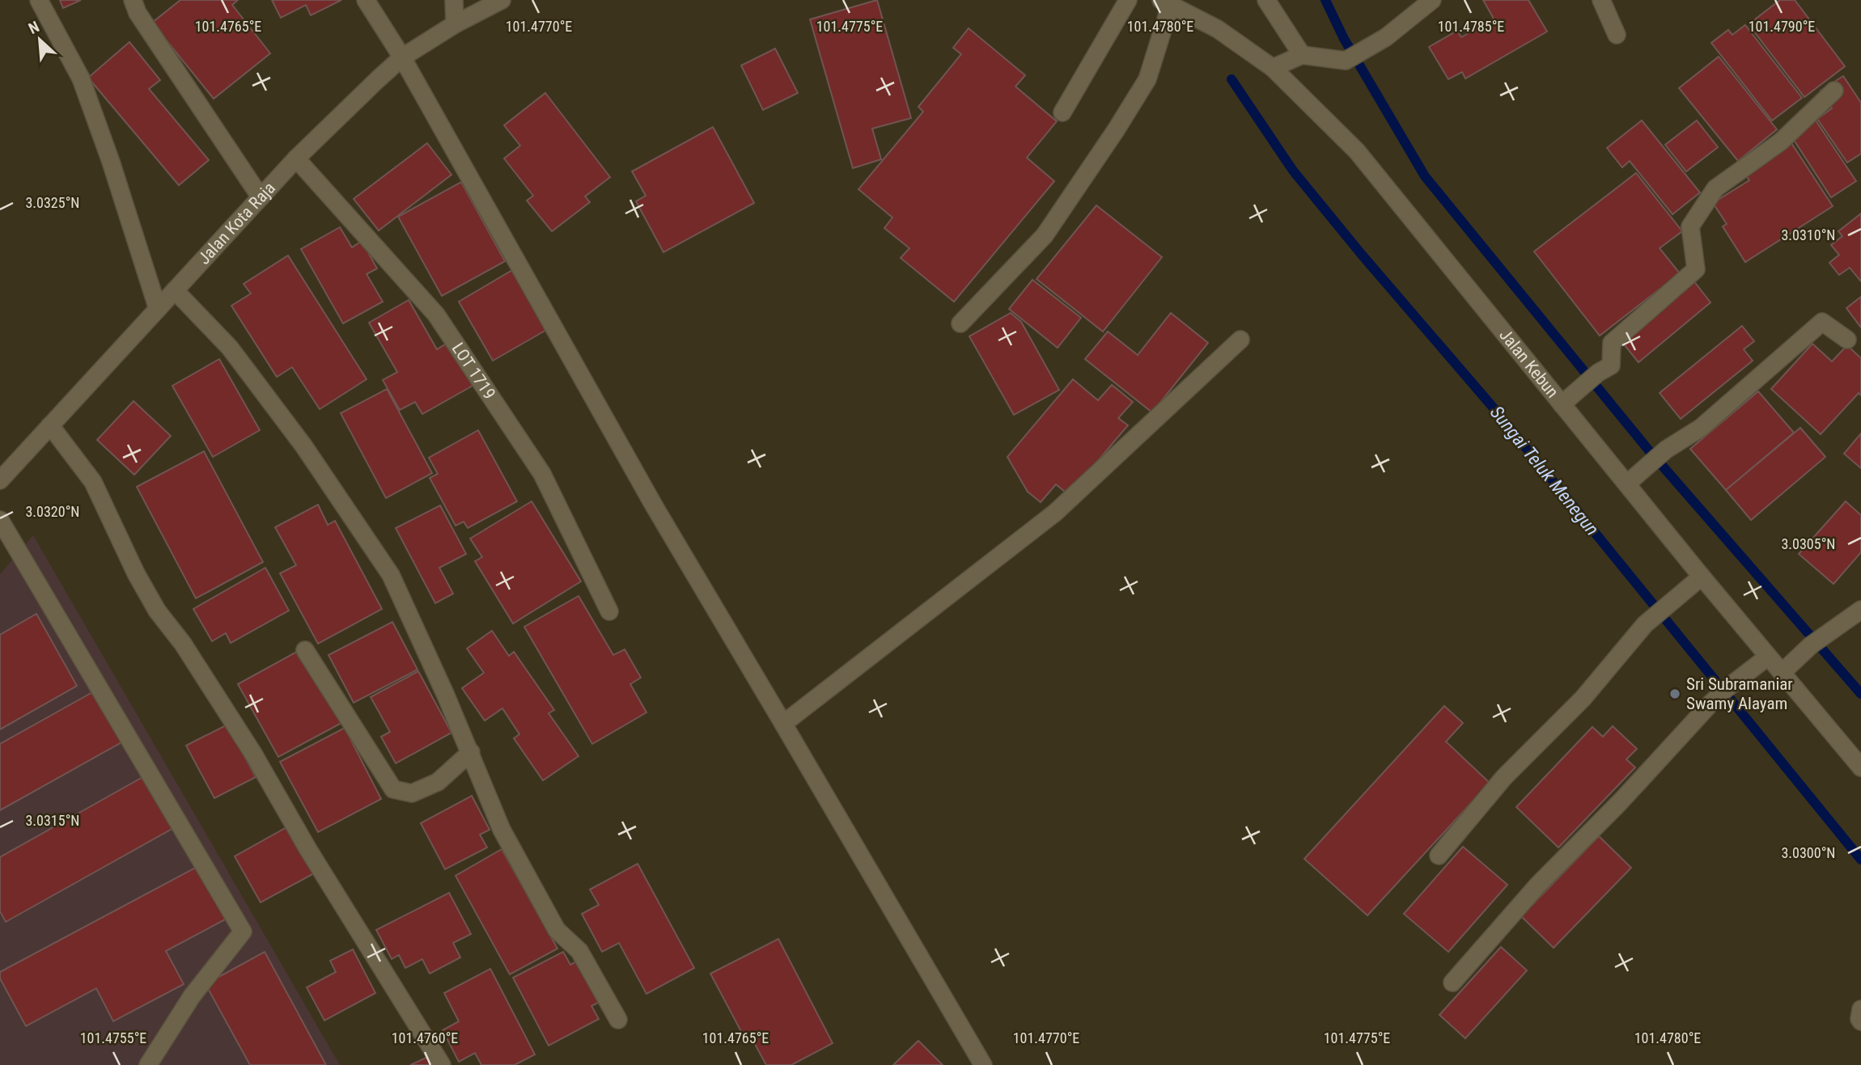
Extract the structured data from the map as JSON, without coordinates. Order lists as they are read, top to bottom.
{
  "streets": {
    "street": ["Jalan Kota Raja", "Jalan Kebun", "LOT 1719"]
  },
  "crossings": [
    ["Jalan Kota Raja", "LOT 1719"]
  ],
  "water": ["Sungai Teluk Menegun"],
  "places": ["Sri Subramaniar Swamy Alayam"],
  "north": "top left",
  "coordinates": [
    "101.4770°E",
    "101.4775°E",
    "101.4780°E",
    "101.4785°E",
    "101.4790°E",
    "101.4765°E",
    "3.0325°N",
    "3.0310°N",
    "3.0320°N",
    "3.0305°N",
    "3.0315°N",
    "3.0300°N",
    "101.4755°E",
    "101.4760°E"
  ]
}
